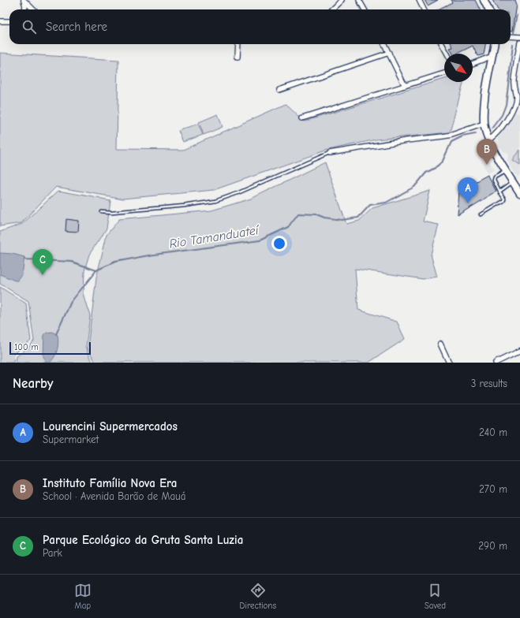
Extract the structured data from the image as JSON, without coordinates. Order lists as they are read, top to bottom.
{
  "water": ["Rio Tamanduateí"],
  "scale_bar": "100 m",
  "north": "bottom right",
  "page": {
    "search": "Search here",
    "pins": ["B", "A", "C"],
    "scale": "100 m",
    "heading": ["Nearby", "3 results"],
    "list": [
      {
        "mark": "A",
        "name": "Lourencini Supermercados",
        "note": "Supermarket",
        "value": "240 m"
      },
      {
        "mark": "B",
        "name": "Instituto Família Nova Era",
        "note": "School · Avenida Barão de Mauá",
        "value": "270 m"
      },
      {
        "mark": "C",
        "name": "Parque Ecológico da Gruta Santa Luzia",
        "note": "Park",
        "value": "290 m"
      }
    ],
    "nav": ["Map", "Directions", "Saved"]
  }
}
